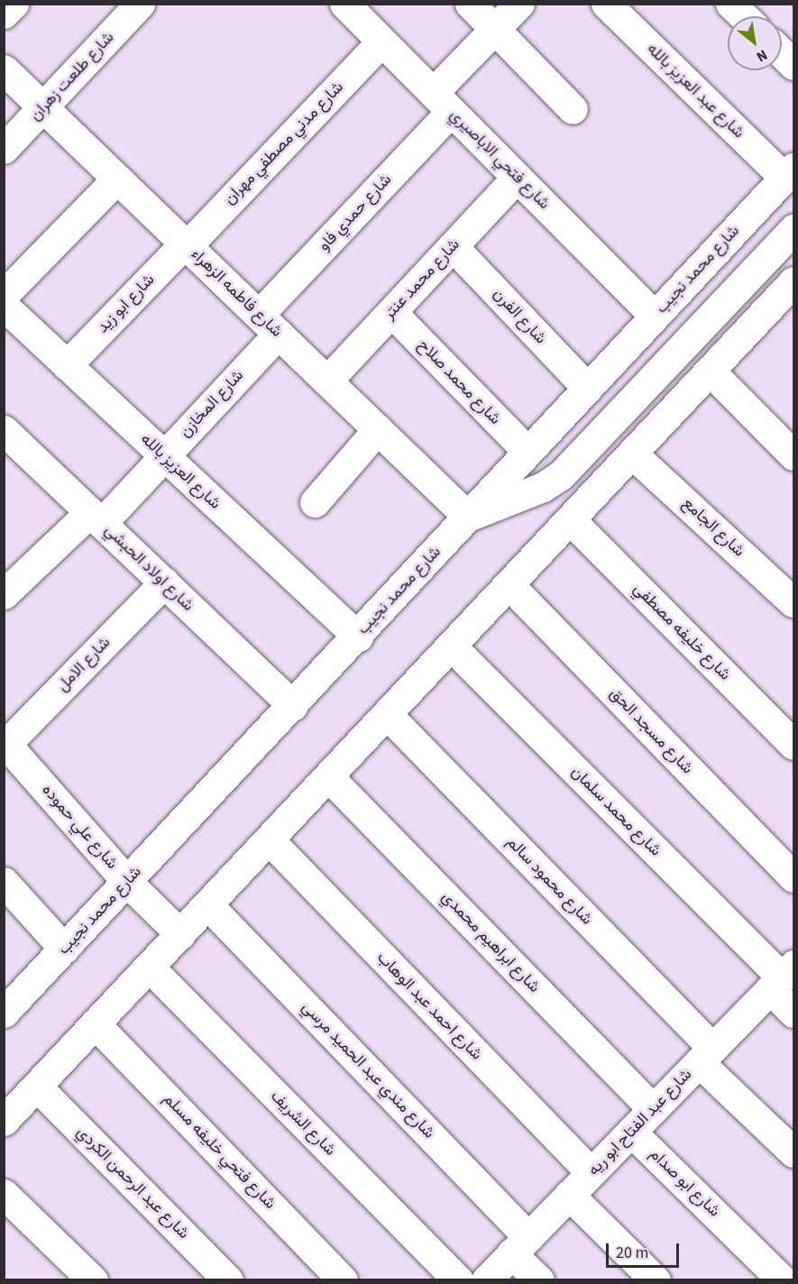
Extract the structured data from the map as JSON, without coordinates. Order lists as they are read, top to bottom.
{
  "streets": {
    "street": [
      "شارع طلعت زهران",
      "شارع عبد العزيز بالله",
      "شارع مدني مصطفي مهران",
      "شارع فتحي الاباصيري",
      "شارع حمدي فاو",
      "شارع محمد نجيب",
      "شارع محمد عنتر",
      "شارع فاطمه الزهراء",
      "شارع ابو زيد",
      "شارع الفرن",
      "شارع محمد صلاح",
      "شارع المخازن",
      "شارع العزيز بالله",
      "شارع الجامع",
      "شارع اولاد الحبشي",
      "شارع خليفه مصطفي",
      "شارع الامل",
      "شارع مسجد الحق",
      "شارع محمد سلمان",
      "شارع علي حموده",
      "شارع محمود سالم",
      "شارع ابراهيم محمدي",
      "شارع احمد عبد الوهاب",
      "شارع مندي عبد الحميد مرسي",
      "شارع عبد الفتاح ابو ريه",
      "شارع الشريف",
      "شارع فتحي خليفه مسلم",
      "شارع عبد الرحمن الكردي",
      "شارع ابو صدام"
    ]
  },
  "crossings": [
    ["شارع طلعت زهران", "شارع فاطمه الزهراء"],
    ["شارع عبد العزيز بالله", "شارع محمد نجيب"],
    ["شارع مدني مصطفي مهران", "شارع فتحي الاباصيري"],
    ["شارع مدني مصطفي مهران", "شارع فاطمه الزهراء"],
    ["شارع مدني مصطفي مهران", "شارع ابو زيد"],
    ["شارع فتحي الاباصيري", "شارع حمدي فاو"],
    ["شارع فتحي الاباصيري", "شارع محمد نجيب"],
    ["شارع فتحي الاباصيري", "شارع محمد عنتر"],
    ["شارع حمدي فاو", "شارع فاطمه الزهراء"],
    ["شارع حمدي فاو", "شارع المخازن"],
    ["شارع محمد نجيب", "شارع فاطمه الزهراء"],
    ["شارع محمد نجيب", "شارع الفرن"],
    ["شارع محمد نجيب", "شارع محمد صلاح"],
    ["شارع محمد نجيب", "شارع العزيز بالله"],
    ["شارع محمد نجيب", "شارع اولاد الحبشي"],
    ["شارع محمد نجيب", "شارع علي حموده"],
    ["شارع محمد عنتر", "شارع فاطمه الزهراء"],
    ["شارع محمد عنتر", "شارع الفرن"],
    ["شارع محمد عنتر", "شارع محمد صلاح"],
    ["شارع فاطمه الزهراء", "شارع ابو زيد"],
    ["شارع فاطمه الزهراء", "شارع المخازن"],
    ["شارع ابو زيد", "شارع العزيز بالله"],
    ["شارع المخازن", "شارع العزيز بالله"],
    ["شارع المخازن", "شارع اولاد الحبشي"],
    ["شارع اولاد الحبشي", "شارع الامل"],
    ["شارع الامل", "شارع علي حموده"],
    ["شارع محمد سلمان", "شارع عبد الفتاح ابو ريه"],
    ["شارع محمود سالم", "شارع عبد الفتاح ابو ريه"],
    ["شارع ابراهيم محمدي", "شارع عبد الفتاح ابو ريه"],
    ["شارع احمد عبد الوهاب", "شارع عبد الفتاح ابو ريه"],
    ["شارع مندي عبد الحميد مرسي", "شارع عبد الفتاح ابو ريه"],
    ["شارع عبد الفتاح ابو ريه", "شارع ابو صدام"]
  ],
  "scale_bar": "20 m",
  "north": "bottom right"
}
